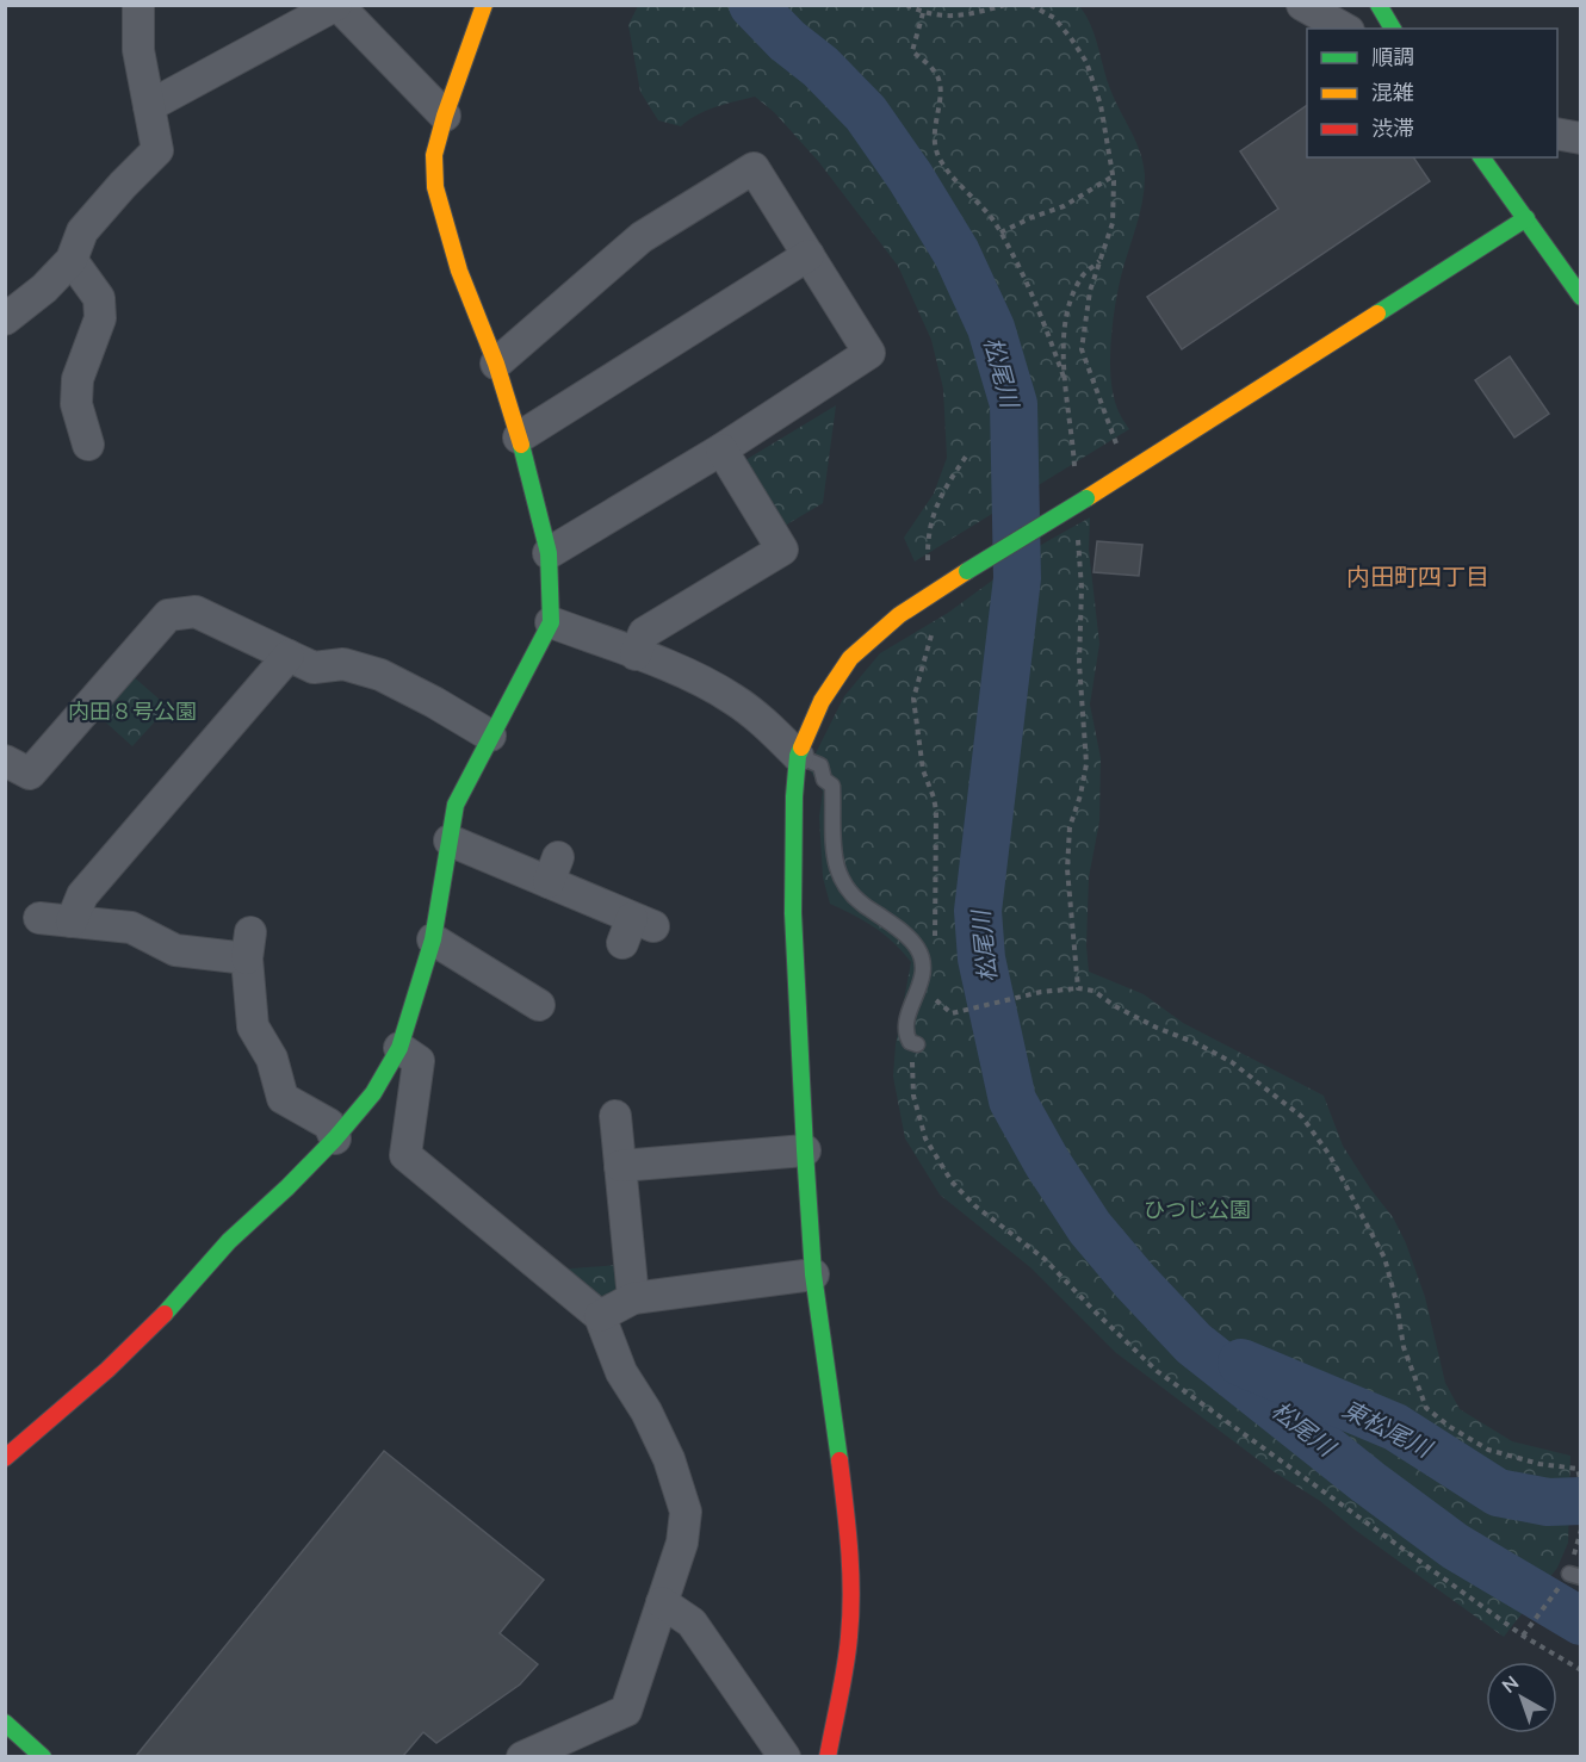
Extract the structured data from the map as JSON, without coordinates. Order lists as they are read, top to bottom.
{
  "districts": ["内田町四丁目"],
  "water": ["松尾川", "東松尾川"],
  "parks": ["内田８号公園", "ひつじ公園"],
  "legend": ["順調", "混雑", "渋滞"],
  "north": "top left"
}
